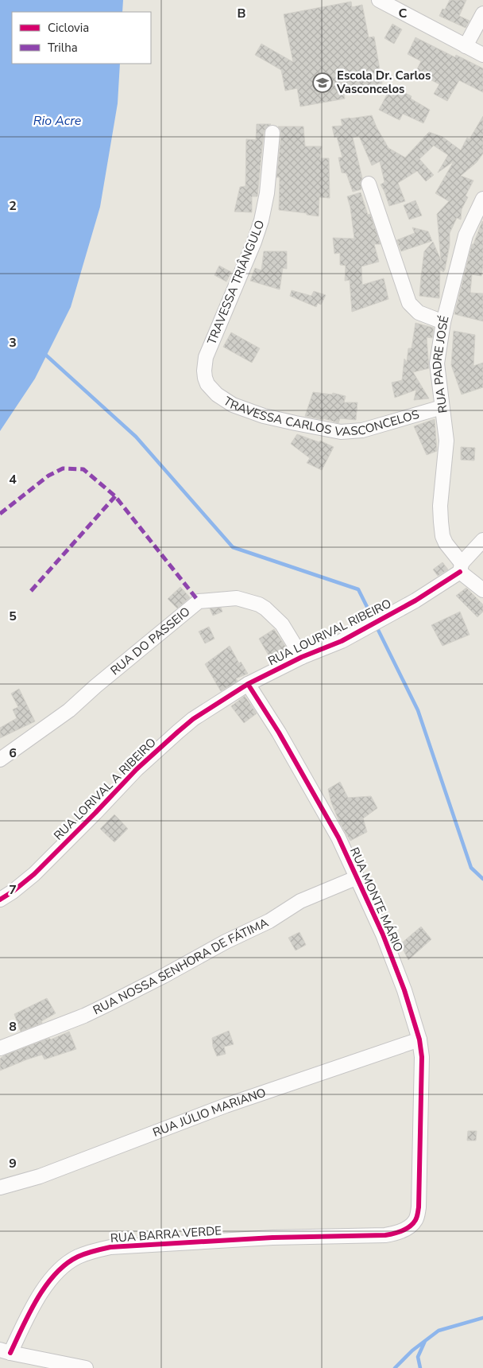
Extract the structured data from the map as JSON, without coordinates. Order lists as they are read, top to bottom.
{
  "streets": {
    "street": [
      "TRAVESSA TRIÂNGULO",
      "RUA PADRE JOSÉ",
      "TRAVESSA CARLOS VASCONCELOS",
      "RUA LOURIVAL RIBEIRO",
      "RUA DO PASSEIO",
      "RUA LORIVAL A RIBEIRO",
      "RUA MONTE MÁRIO",
      "RUA NOSSA SENHORA DE FÁTIMA",
      "RUA JÚLIO MARIANO",
      "RUA BARRA VERDE"
    ]
  },
  "crossings": [
    ["TRAVESSA TRIÂNGULO", "TRAVESSA CARLOS VASCONCELOS"],
    ["RUA PADRE JOSÉ", "TRAVESSA CARLOS VASCONCELOS"],
    ["RUA PADRE JOSÉ", "RUA LOURIVAL RIBEIRO"],
    ["RUA LOURIVAL RIBEIRO", "RUA DO PASSEIO"],
    ["RUA LOURIVAL RIBEIRO", "RUA LORIVAL A RIBEIRO"],
    ["RUA LOURIVAL RIBEIRO", "RUA MONTE MÁRIO"],
    ["RUA LORIVAL A RIBEIRO", "RUA MONTE MÁRIO"],
    ["RUA MONTE MÁRIO", "RUA NOSSA SENHORA DE FÁTIMA"],
    ["RUA MONTE MÁRIO", "RUA JÚLIO MARIANO"],
    ["RUA MONTE MÁRIO", "RUA BARRA VERDE"]
  ],
  "water": ["Rio Acre"],
  "places": {
    "school or university": ["Escola Dr. Carlos Vasconcelos"]
  },
  "legend": ["Ciclovia", "Trilha"],
  "grid": {
    "columns": ["B", "C"],
    "rows": [
      "2",
      "3",
      "4",
      "5",
      "6",
      "7",
      "8",
      "9"
    ]
  }
}
